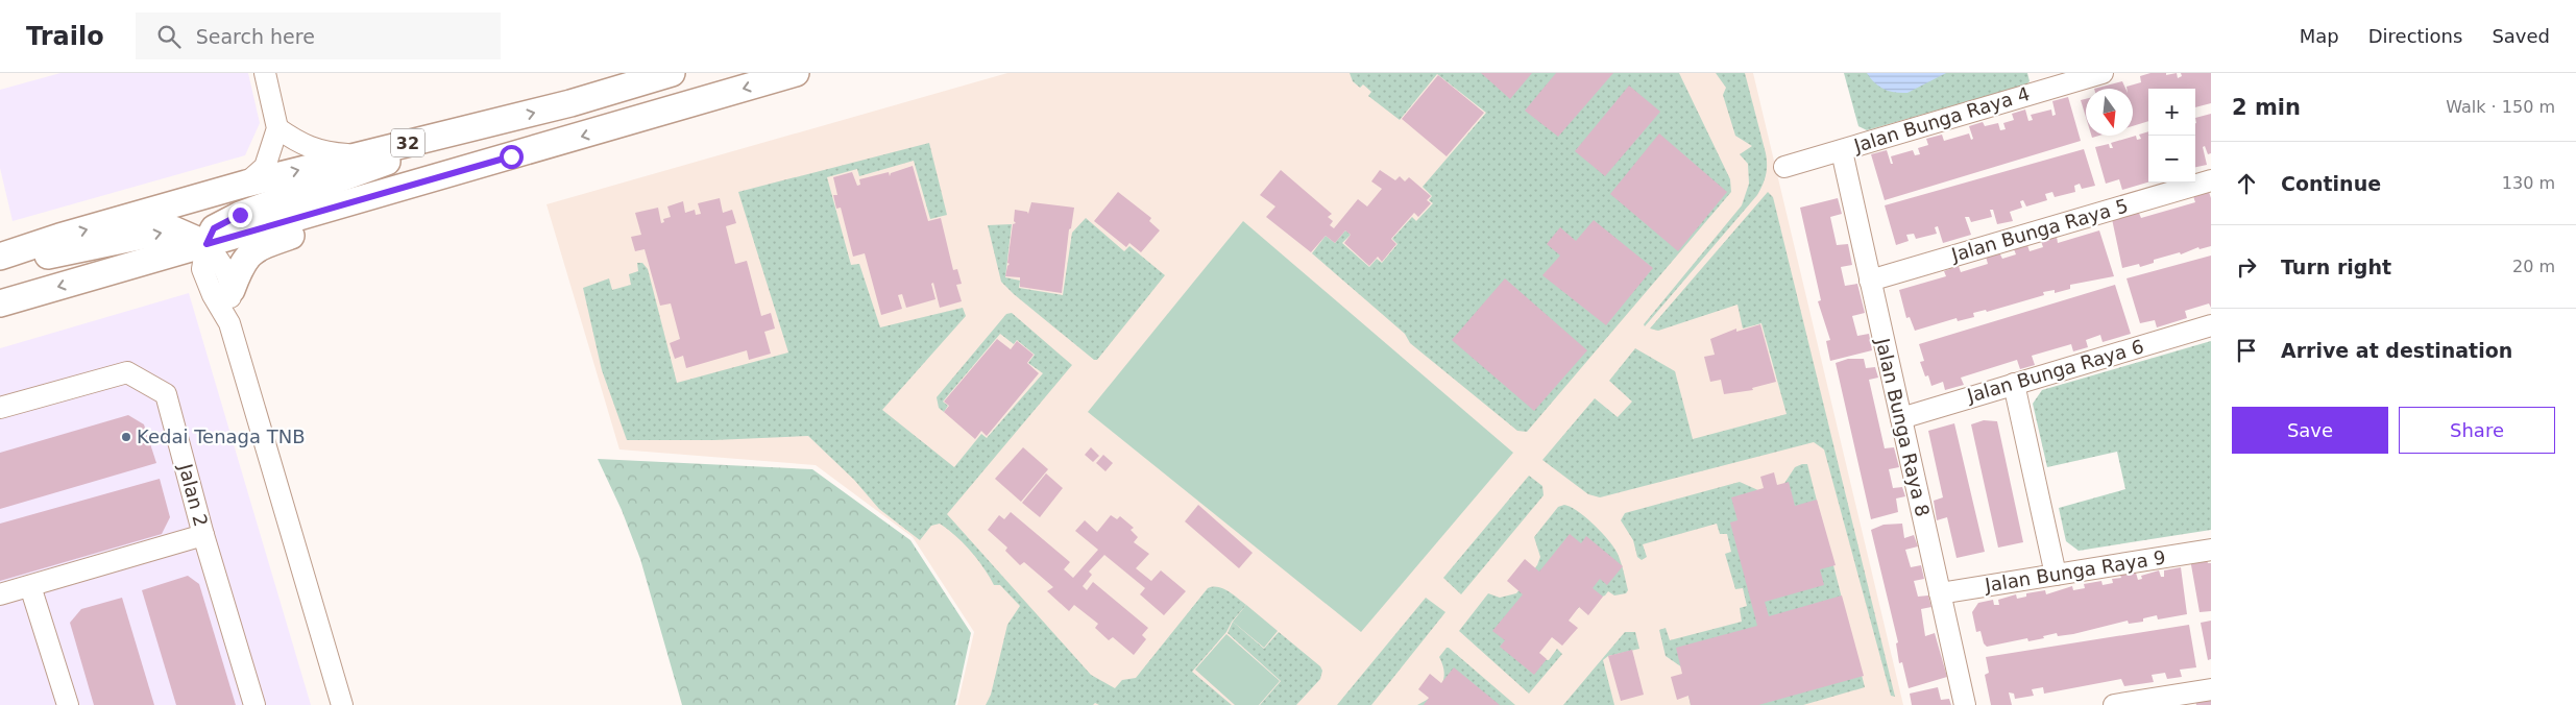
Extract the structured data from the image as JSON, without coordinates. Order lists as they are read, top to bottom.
{
  "streets": {
    "main road": ["32"],
    "street": [
      "Jalan Bunga Raya 4",
      "Jalan Bunga Raya 5",
      "Jalan Bunga Raya 6",
      "Jalan Bunga Raya 8",
      "Jalan 2",
      "Jalan Bunga Raya 9"
    ]
  },
  "crossings": [
    ["Jalan Bunga Raya 4", "Jalan Bunga Raya 8"],
    ["Jalan Bunga Raya 5", "Jalan Bunga Raya 8"],
    ["Jalan Bunga Raya 6", "Jalan Bunga Raya 8"],
    ["Jalan Bunga Raya 8", "Jalan Bunga Raya 9"]
  ],
  "places": ["Kedai Tenaga TNB"],
  "north": "bottom",
  "page": {
    "header": "Trailo",
    "search": "Search here",
    "nav": ["Map", "Directions", "Saved"],
    "heading": ["2 min", "Walk · 150 m"],
    "map_buttons": ["+", "−"],
    "list": [
      ["Continue", "130 m"],
      ["Turn right", "20 m"],
      "Arrive at destination"
    ],
    "buttons": ["Save", "Share"]
  }
}
